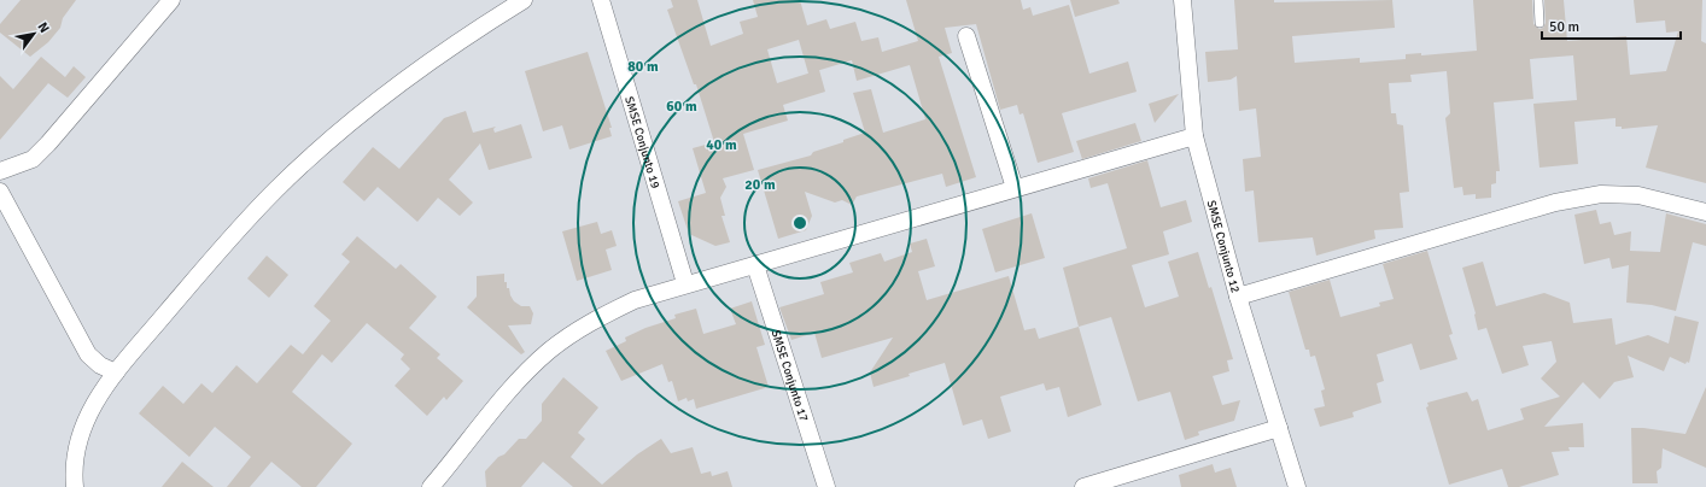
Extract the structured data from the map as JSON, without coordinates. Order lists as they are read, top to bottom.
{
  "streets": {
    "street": ["SMSE Conjunto 19", "SMSE Conjunto 12", "SMSE Conjunto 17"]
  },
  "scale_bar": "50 m",
  "north": "top right",
  "rings": [
    "80 m",
    "60 m",
    "40 m",
    "20 m"
  ]
}
